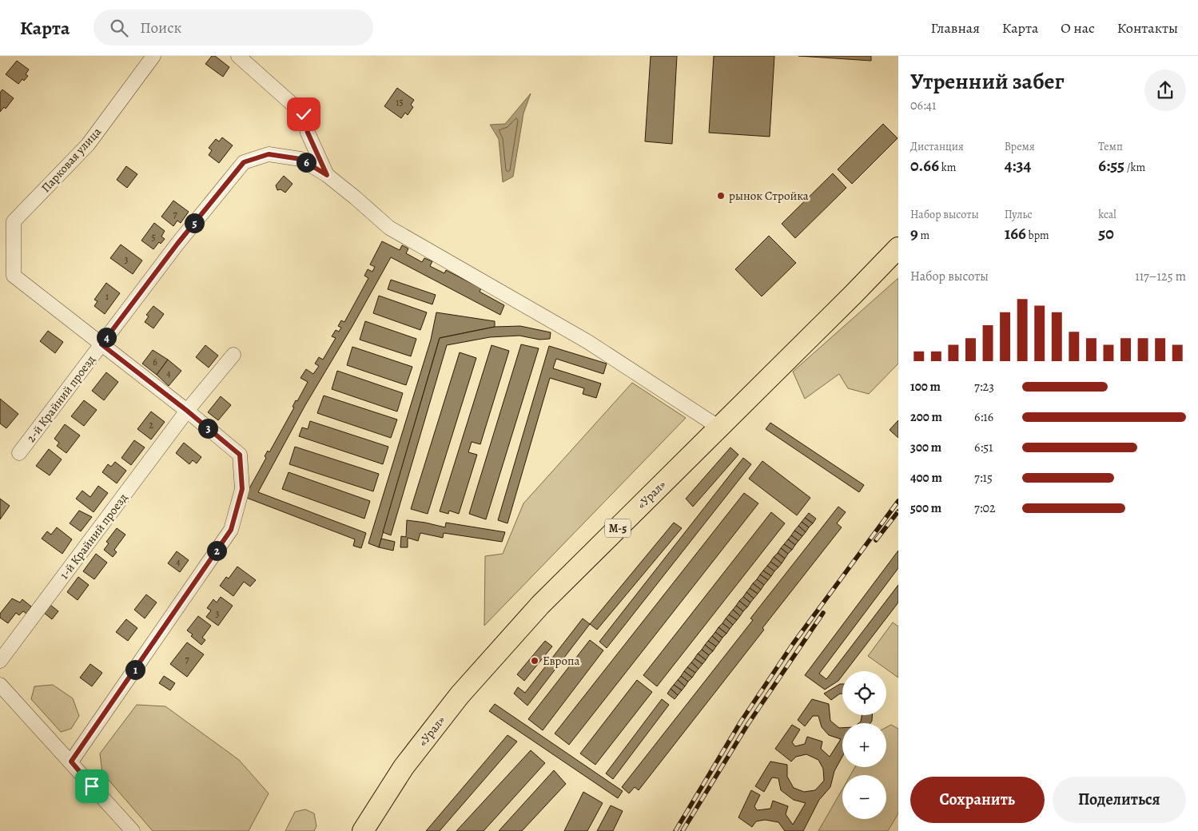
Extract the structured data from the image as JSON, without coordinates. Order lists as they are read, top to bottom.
{
  "streets": {
    "highway": ["«Урал»", "М-5"],
    "street": ["Парковая улица", "2-й Крайний проезд", "1-й Крайний проезд"]
  },
  "crossings": [
    ["Парковая улица", "2-й Крайний проезд"]
  ],
  "places": ["рынок Стройка", "Европа"],
  "house_numbers": [
    "15",
    "7",
    "5",
    "3",
    "1",
    "6",
    "4",
    "2",
    "4",
    "3",
    "7"
  ],
  "page": {
    "header": "Карта",
    "search": "Поиск",
    "nav": [
      "Главная",
      "Карта",
      "О нас",
      "Контакты"
    ],
    "heading": ["Утренний забег", "06:41"],
    "stats": [
      ["Дистанция", "0.66 km"],
      ["Время", "4:34"],
      ["Темп", "6:55 /km"],
      ["Набор высоты", "9 m"],
      ["Пульс", "166 bpm"],
      ["kcal", "50"]
    ],
    "pins": [
      "6",
      "5",
      "4",
      "3",
      "2",
      "1"
    ],
    "chart": ["Набор высоты", "117–125 m"],
    "list": [
      {
        "name": "100 m",
        "note": "7:23"
      },
      {
        "name": "200 m",
        "note": "6:16"
      },
      {
        "name": "300 m",
        "note": "6:51"
      },
      {
        "name": "400 m",
        "note": "7:15"
      },
      {
        "name": "500 m",
        "note": "7:02"
      }
    ],
    "map_buttons": ["+", "−"],
    "buttons": ["Сохранить", "Поделиться"]
  }
}
